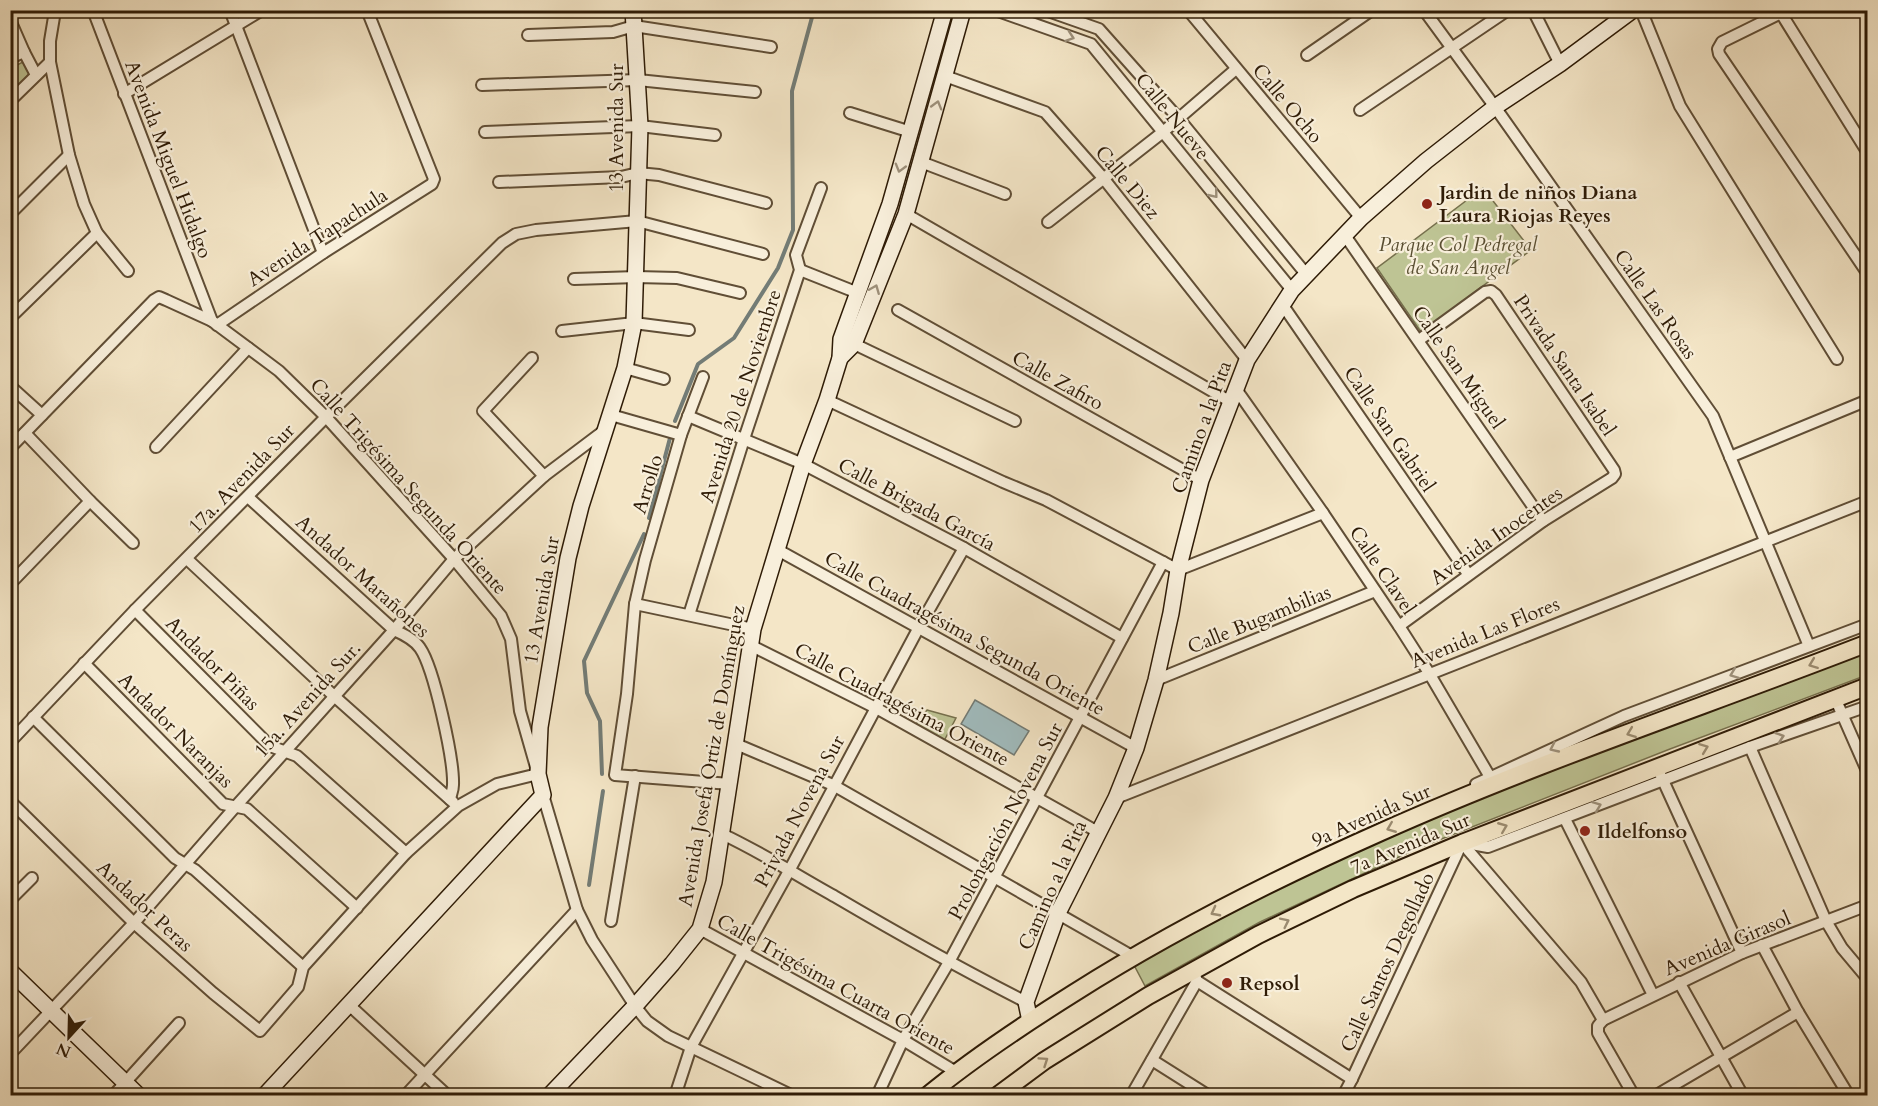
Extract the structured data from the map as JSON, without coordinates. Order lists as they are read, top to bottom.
{
  "streets": {
    "main road": ["9a Avenida Sur", "7a Avenida Sur"],
    "street": [
      "Calle Ocho",
      "Calle Nueve",
      "13 Avenida Sur",
      "Avenida Miguel Hidalgo",
      "Calle Diez",
      "Avenida Tapachula",
      "Calle Las Rosas",
      "Privada Santa Isabel",
      "Calle San Miguel",
      "Calle Zafiro",
      "Avenida 20 de Noviembre",
      "Camino a la Pita",
      "Calle San Gabriel",
      "17a. Avenida Sur",
      "Arrollo",
      "Calle Trigésima Segunda Oriente",
      "Calle Brigada García",
      "Avenida Inocentes",
      "Calle Clavel",
      "Andador Marañones",
      "Calle Bugambilias",
      "Avenida Las Flores",
      "Calle Cuadragésima Segunda Oriente",
      "Andador Piñas",
      "15a. Avenida Sur.",
      "Calle Cuadragésima Oriente",
      "Andador Naranjas",
      "Avenida Josefa Ortiz de Domínguez",
      "Privada Novena Sur",
      "Prolongación Novena Sur",
      "Andador Peras",
      "Avenida Girasol",
      "Calle Santos Degollado",
      "Calle Trigésima Cuarta Oriente"
    ]
  },
  "crossings": [
    ["Calle Ocho", "Camino a la Pita"],
    ["Calle Nueve", "Camino a la Pita"],
    ["13 Avenida Sur", "17a. Avenida Sur"],
    ["13 Avenida Sur", "Calle Trigésima Segunda Oriente"],
    ["13 Avenida Sur", "15a. Avenida Sur."],
    ["Avenida Miguel Hidalgo", "Avenida Tapachula"],
    ["Avenida Miguel Hidalgo", "Calle Trigésima Segunda Oriente"],
    ["Calle Diez", "Camino a la Pita"],
    ["Calle Diez", "Avenida Josefa Ortiz de Domínguez"],
    ["Avenida Tapachula", "Calle Trigésima Segunda Oriente"],
    ["Calle Las Rosas", "Camino a la Pita"],
    ["Calle Las Rosas", "Avenida Las Flores"],
    ["Privada Santa Isabel", "Calle San Miguel"],
    ["Privada Santa Isabel", "Avenida Inocentes"],
    ["Calle San Miguel", "Camino a la Pita"],
    ["Calle San Miguel", "Avenida Inocentes"],
    ["Calle Zafiro", "Camino a la Pita"],
    ["Avenida 20 de Noviembre", "Calle Brigada García"],
    ["Camino a la Pita", "Calle San Gabriel"],
    ["Camino a la Pita", "Calle Clavel"],
    ["Camino a la Pita", "Calle Bugambilias"],
    ["Camino a la Pita", "Avenida Las Flores"],
    ["Camino a la Pita", "Calle Cuadragésima Segunda Oriente"],
    ["Camino a la Pita", "Calle Cuadragésima Oriente"],
    ["Calle San Gabriel", "Avenida Inocentes"],
    ["17a. Avenida Sur", "Calle Trigésima Segunda Oriente"],
    ["17a. Avenida Sur", "Andador Marañones"],
    ["17a. Avenida Sur", "Andador Piñas"],
    ["17a. Avenida Sur", "Andador Naranjas"],
    ["Arrollo", "Calle Brigada García"],
    ["Calle Trigésima Segunda Oriente", "15a. Avenida Sur."],
    ["Calle Brigada García", "Avenida Josefa Ortiz de Domínguez"],
    ["Calle Brigada García", "Privada Novena Sur"],
    ["Calle Brigada García", "Prolongación Novena Sur"],
    ["Avenida Inocentes", "Calle Clavel"],
    ["Calle Clavel", "Calle Bugambilias"],
    ["Calle Clavel", "Avenida Las Flores"],
    ["Andador Marañones", "15a. Avenida Sur."],
    ["Calle Cuadragésima Segunda Oriente", "Avenida Josefa Ortiz de Domínguez"],
    ["Calle Cuadragésima Segunda Oriente", "Privada Novena Sur"],
    ["Calle Cuadragésima Segunda Oriente", "Prolongación Novena Sur"],
    ["Andador Piñas", "15a. Avenida Sur."],
    ["15a. Avenida Sur.", "Andador Naranjas"],
    ["15a. Avenida Sur.", "Andador Peras"],
    ["Calle Cuadragésima Oriente", "Avenida Josefa Ortiz de Domínguez"],
    ["Calle Cuadragésima Oriente", "Privada Novena Sur"],
    ["Calle Cuadragésima Oriente", "Prolongación Novena Sur"],
    ["Avenida Josefa Ortiz de Domínguez", "Calle Trigésima Cuarta Oriente"],
    ["Privada Novena Sur", "Calle Trigésima Cuarta Oriente"],
    ["9a Avenida Sur", "Calle Trigésima Cuarta Oriente"],
    ["Prolongación Novena Sur", "Calle Trigésima Cuarta Oriente"],
    ["7a Avenida Sur", "Calle Santos Degollado"]
  ],
  "one_way": ["9a Avenida Sur", "7a Avenida Sur"],
  "parks": ["Parque Col Pedregal de San Angel"],
  "places": ["Jardin de niños Diana Laura Riojas Reyes", "Ildelfonso", "Repsol"],
  "north": "bottom"
}
